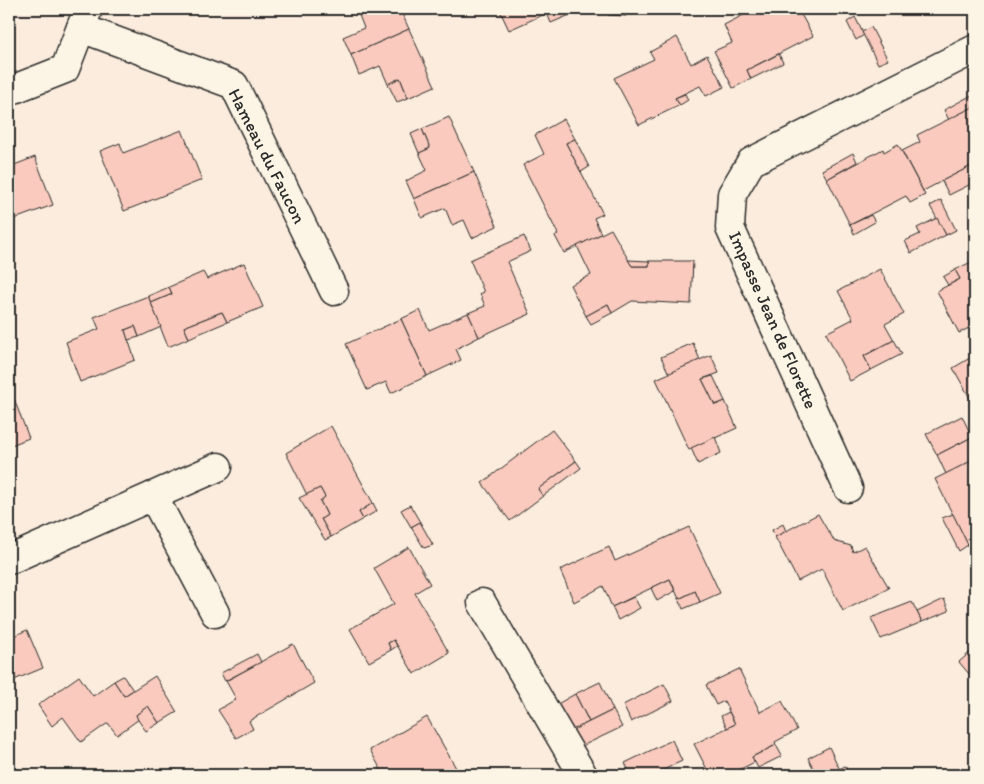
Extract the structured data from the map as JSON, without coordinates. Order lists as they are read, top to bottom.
{
  "streets": {
    "street": ["Hameau du Faucon", "Impasse Jean de Florette"]
  }
}
